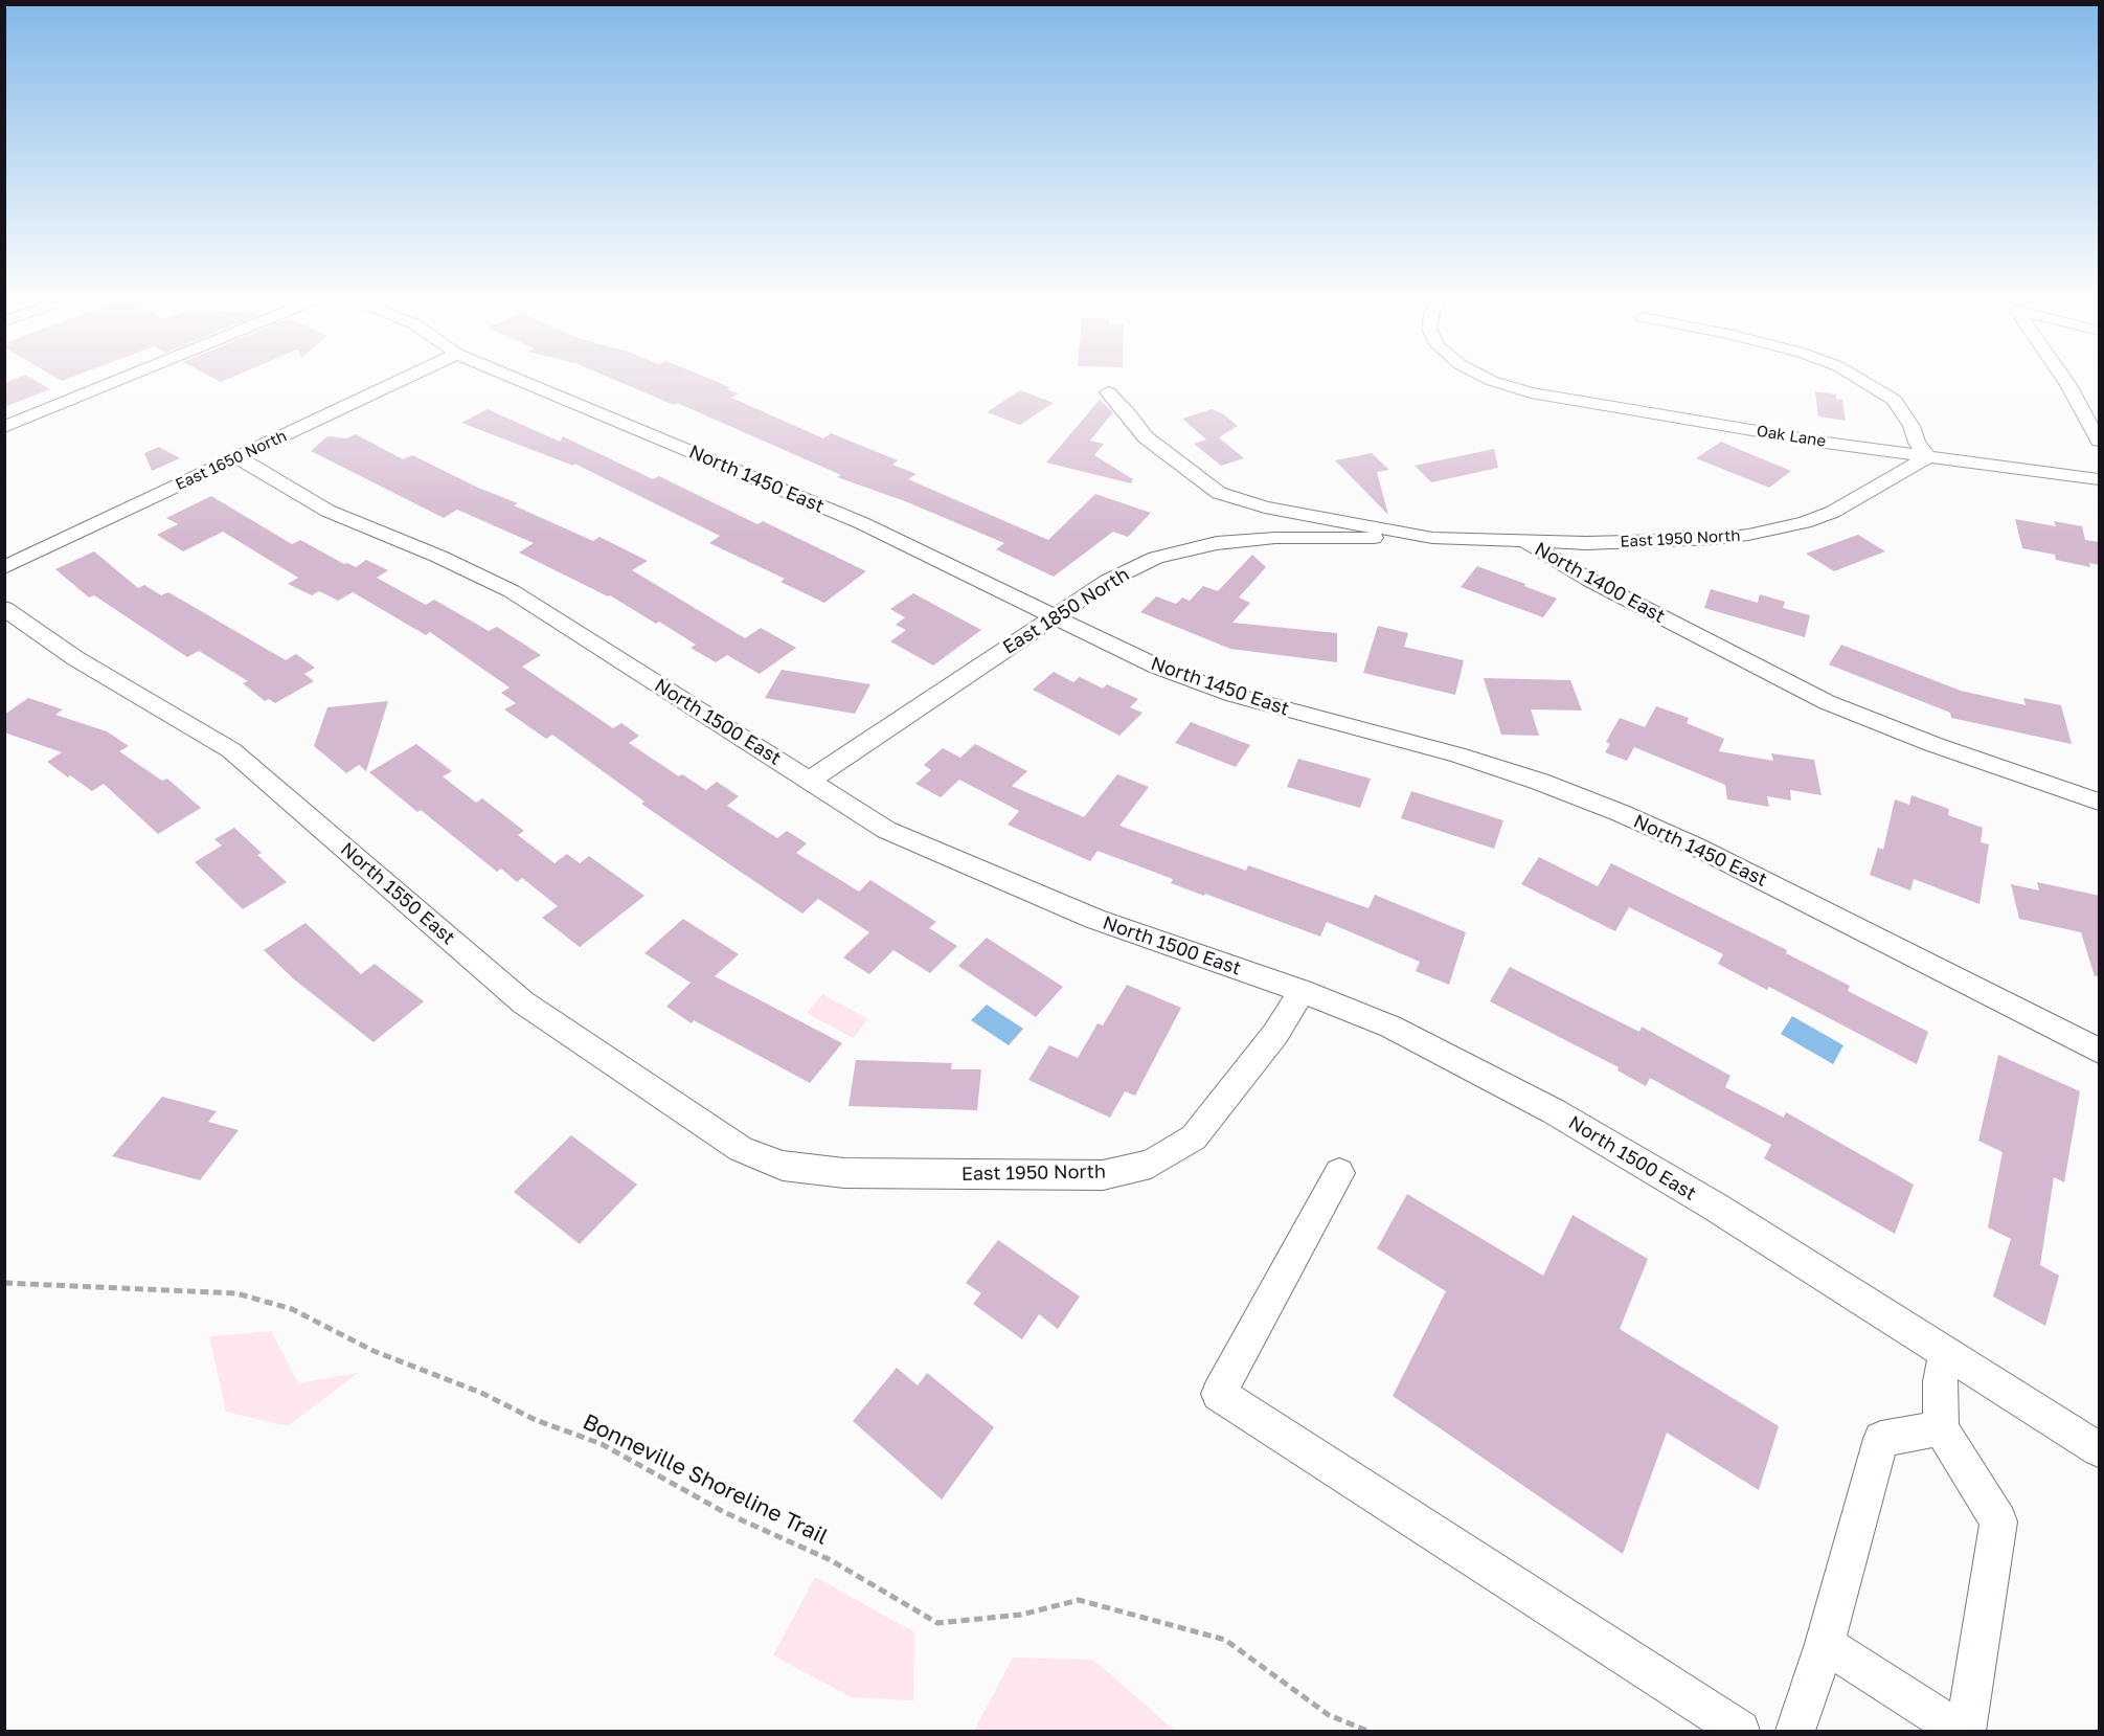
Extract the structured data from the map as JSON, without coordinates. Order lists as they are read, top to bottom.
{
  "streets": {
    "street": [
      "Oak Lane",
      "East 1650 North",
      "North 1450 East",
      "East 1950 North",
      "North 1400 East",
      "East 1850 North",
      "North 1500 East",
      "North 1550 East"
    ],
    "path": ["Bonneville Shoreline Trail"]
  },
  "crossings": [
    ["Oak Lane", "East 1950 North"],
    ["East 1650 North", "North 1500 East"],
    ["North 1450 East", "East 1850 North"],
    ["East 1950 North", "North 1400 East"],
    ["East 1950 North", "North 1500 East"],
    ["East 1950 North", "North 1550 East"],
    ["North 1400 East", "East 1850 North"],
    ["East 1850 North", "North 1500 East"]
  ]
}
